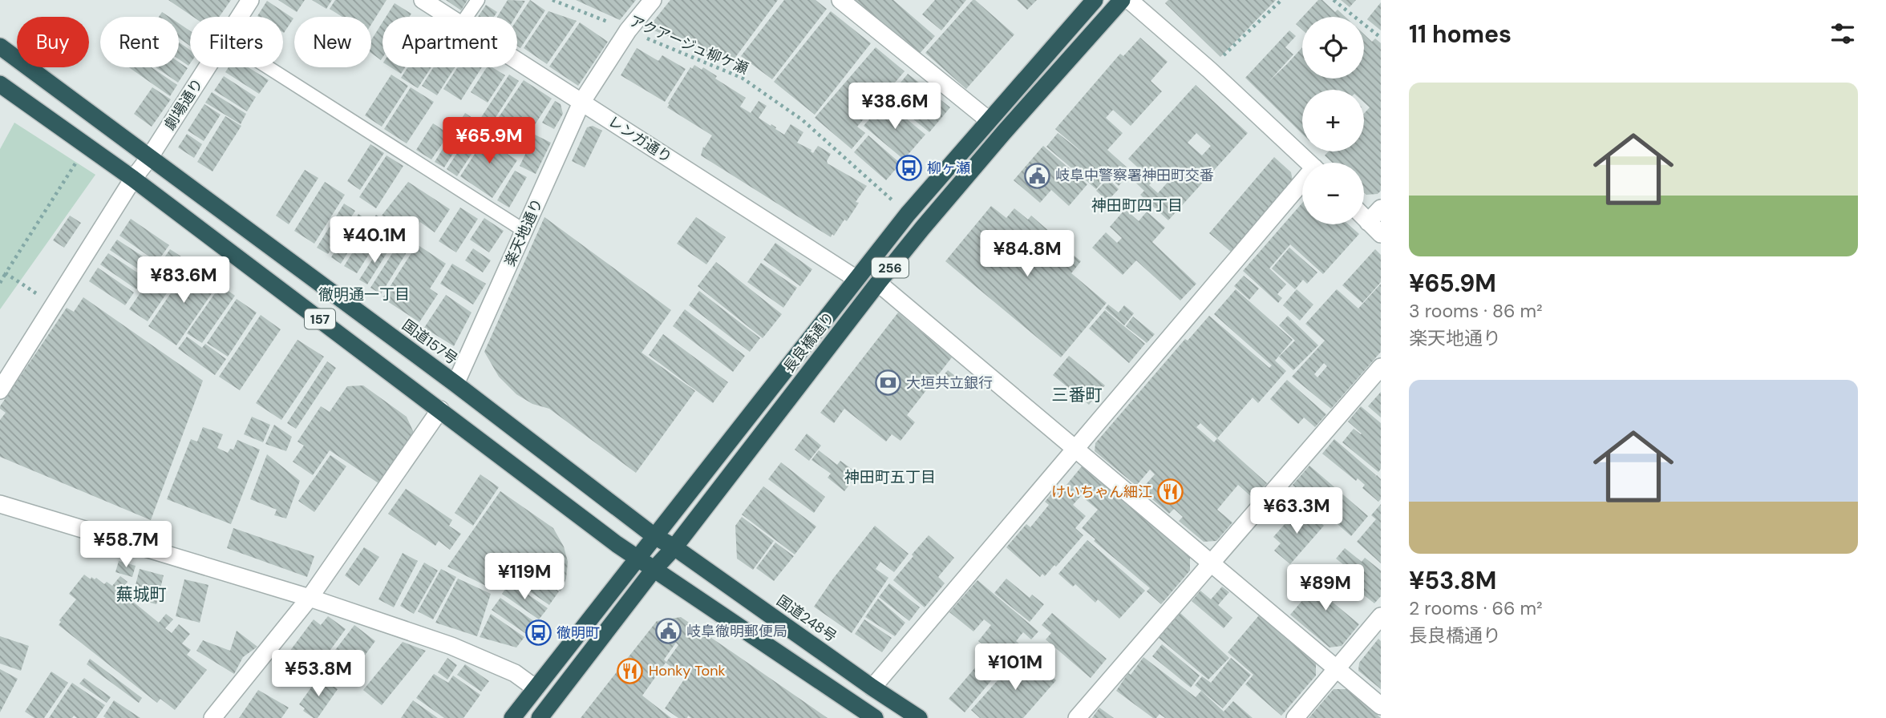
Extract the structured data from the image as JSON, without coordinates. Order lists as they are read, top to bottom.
{
  "streets": {
    "highway": [
      "256",
      "157",
      "国道157号",
      "長良橋通り",
      "国道248号"
    ],
    "street": ["劇場通り", "レンガ通り", "楽天地通り"],
    "path": ["アクアージュ柳ケ瀬"]
  },
  "crossings": [
    ["アクアージュ柳ケ瀬", "楽天地通り"],
    ["アクアージュ柳ケ瀬", "長良橋通り"],
    ["劇場通り", "157"],
    ["劇場通り", "国道157号"],
    ["レンガ通り", "楽天地通り"],
    ["レンガ通り", "長良橋通り"],
    ["楽天地通り", "国道157号"],
    ["157", "長良橋通り"],
    ["国道157号", "長良橋通り"],
    ["国道157号", "国道248号"],
    ["長良橋通り", "国道248号"]
  ],
  "districts": [
    "神田町四丁目",
    "徹明通一丁目",
    "三番町",
    "神田町五丁目",
    "蕪城町"
  ],
  "places": {
    "bus stop": ["柳ヶ瀬", "徹明町"],
    "public building": ["岐阜中警察署神田町交番", "岐阜徹明郵便局"],
    "bank": ["大垣共立銀行"],
    "restaurant": ["けいちゃん細江", "Honky Tonk"]
  },
  "page": {
    "heading": "11 homes",
    "map_buttons": ["+", "−"],
    "chip": [
      "Buy",
      "Rent",
      "Filters",
      "New",
      "Apartment"
    ],
    "list": [
      {
        "name": "¥65.9M",
        "note": "3 rooms · 86 m² · 楽天地通り"
      },
      {
        "name": "¥53.8M",
        "note": "2 rooms · 66 m² · 長良橋通り"
      }
    ],
    "price": [
      "¥38.6M",
      "¥65.9M",
      "¥40.1M",
      "¥84.8M",
      "¥83.6M",
      "¥63.3M",
      "¥58.7M",
      "¥119M",
      "¥89M",
      "¥101M",
      "¥53.8M"
    ]
  }
}
